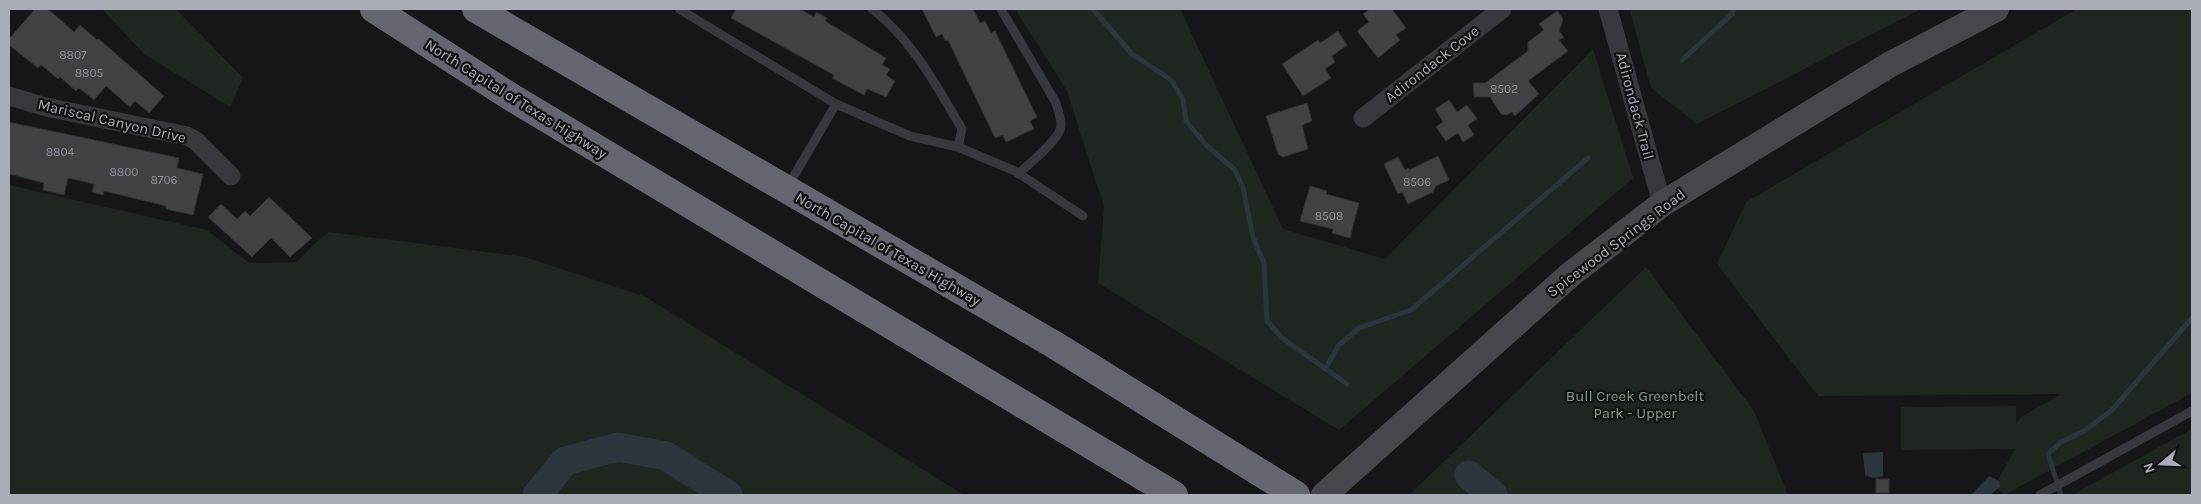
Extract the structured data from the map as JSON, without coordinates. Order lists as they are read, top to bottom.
{
  "streets": {
    "highway": ["North Capital of Texas Highway"],
    "main road": ["Spicewood Springs Road"],
    "street": ["Adirondack Cove", "Adirondack Trail", "Mariscal Canyon Drive"]
  },
  "crossings": [
    ["Adirondack Trail", "Spicewood Springs Road"]
  ],
  "parks": ["Bull Creek Greenbelt Park - Upper"],
  "house_numbers": [
    "8807",
    "8805",
    "8502",
    "8804",
    "8800",
    "8706",
    "8506",
    "8508"
  ],
  "north": "left"
}
